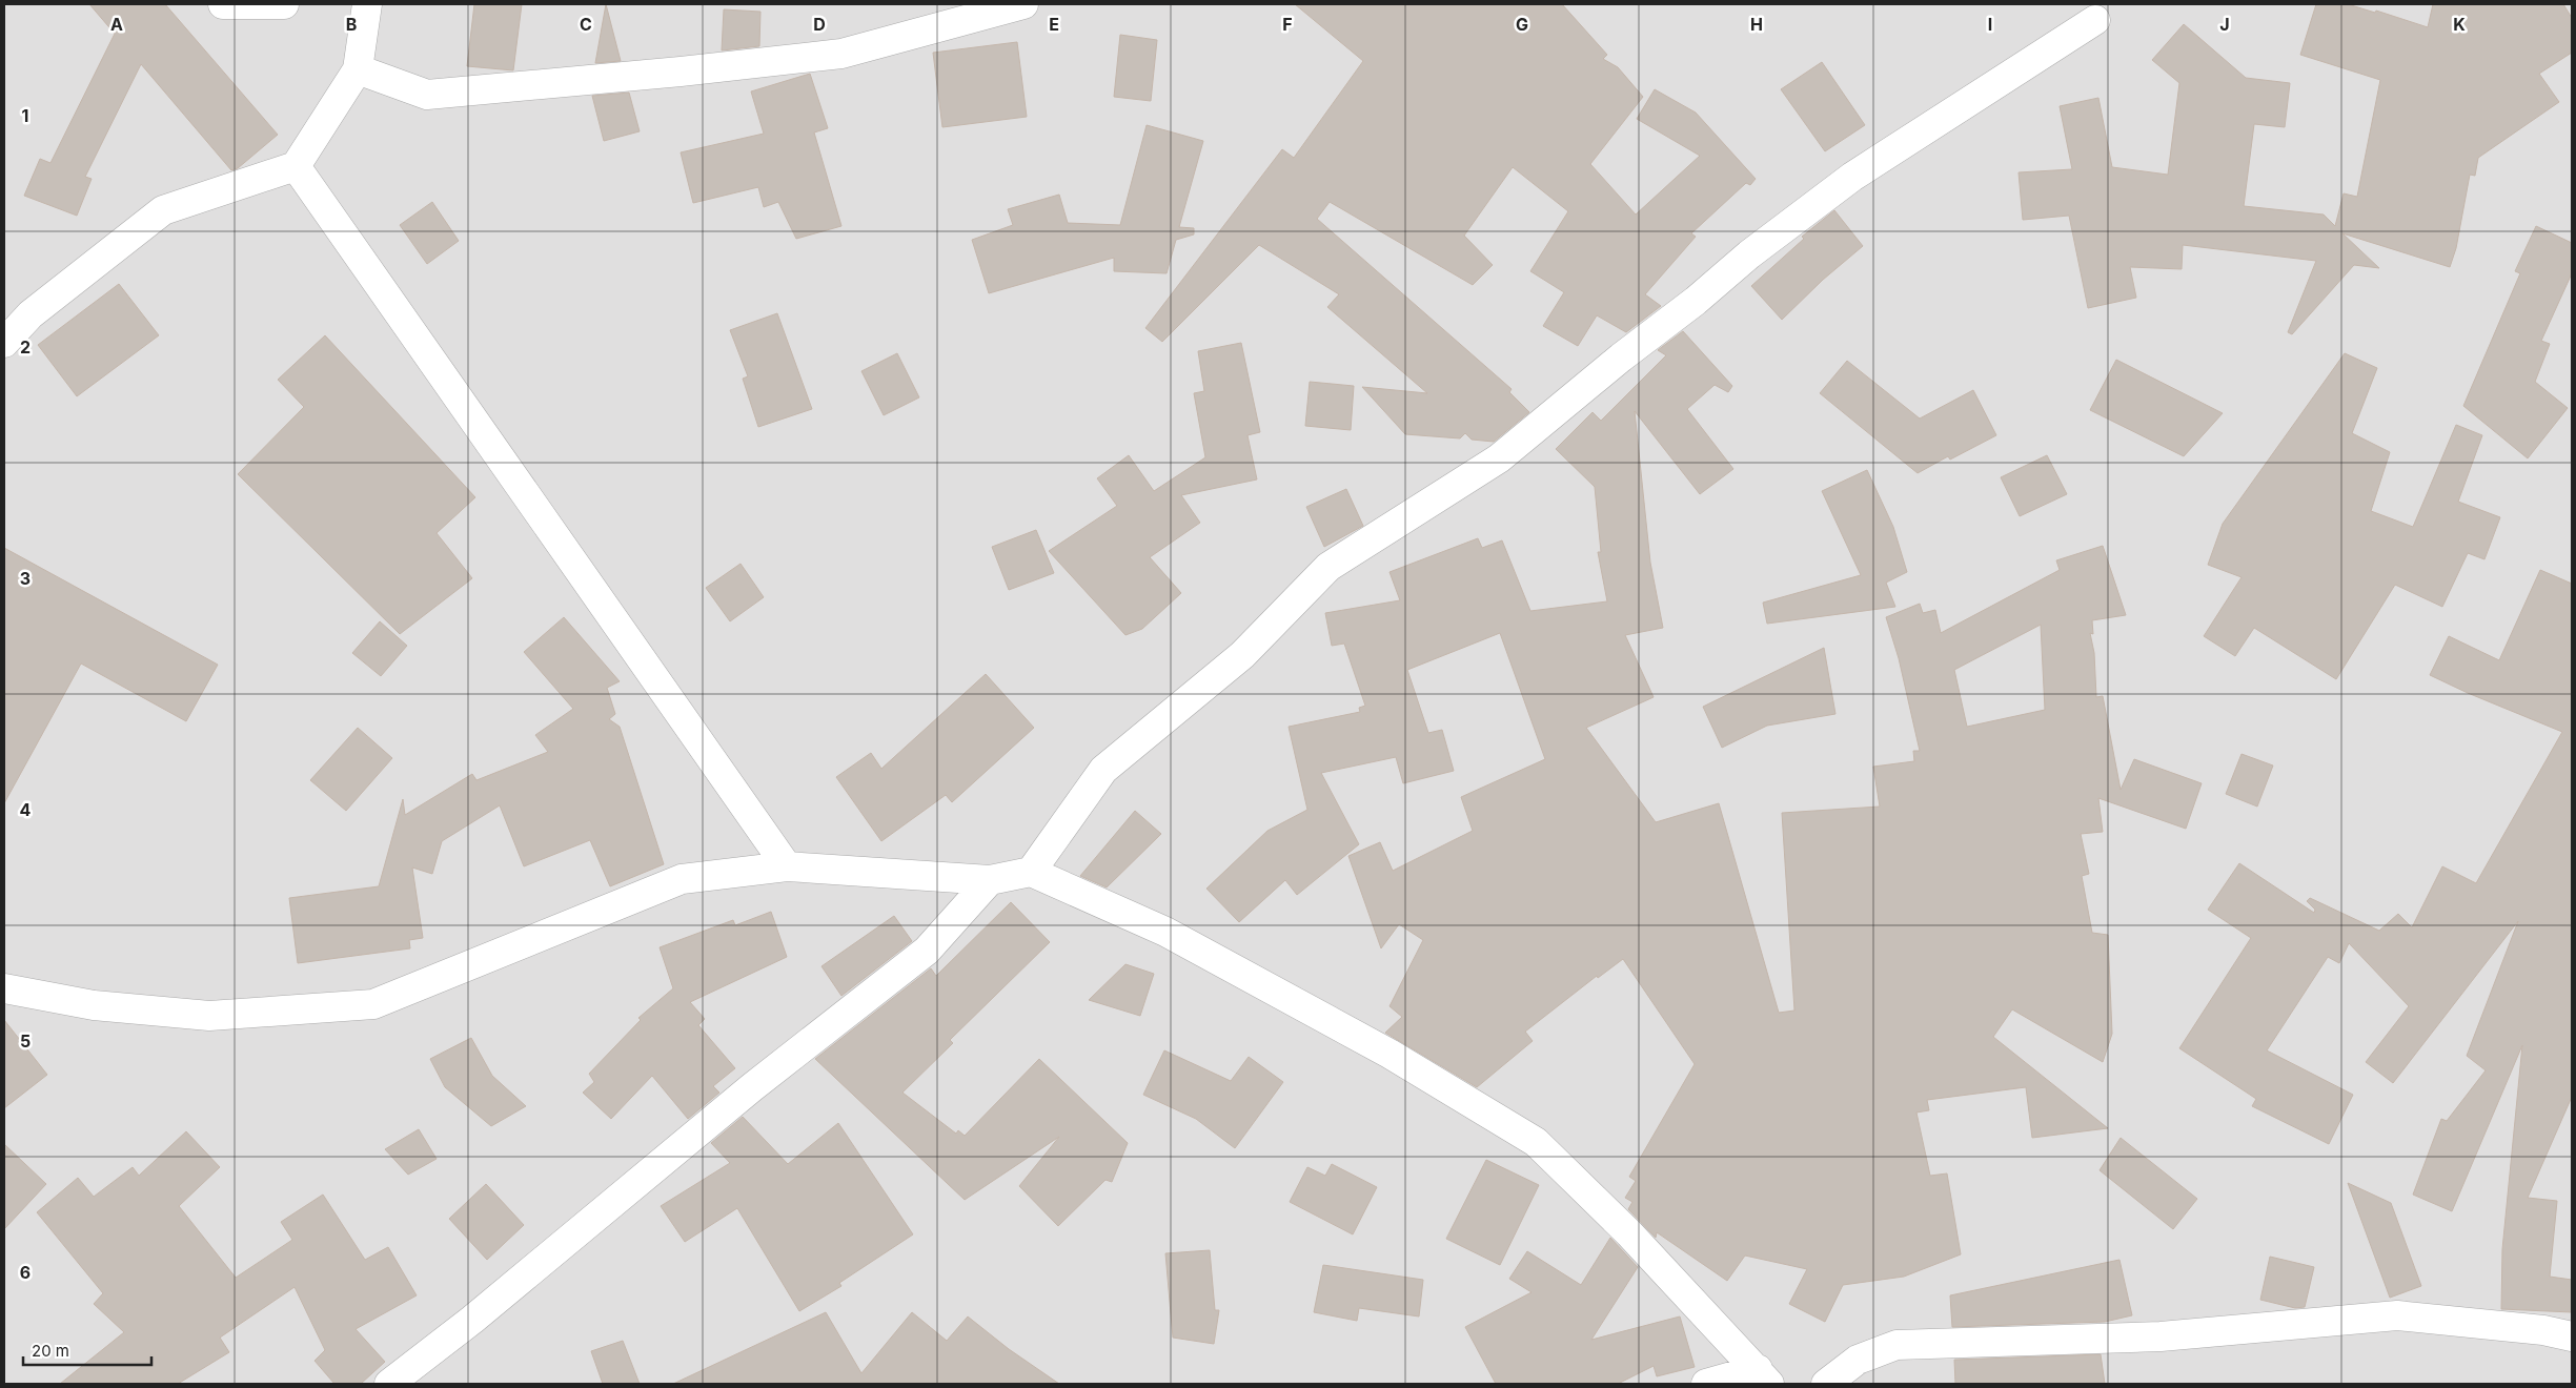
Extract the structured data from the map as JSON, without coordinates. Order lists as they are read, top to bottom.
{
  "scale_bar": "20 m",
  "grid": {
    "columns": [
      "A",
      "B",
      "C",
      "D",
      "E",
      "F",
      "G",
      "H",
      "I",
      "J",
      "K"
    ],
    "rows": [
      "1",
      "2",
      "3",
      "4",
      "5",
      "6"
    ]
  }
}
